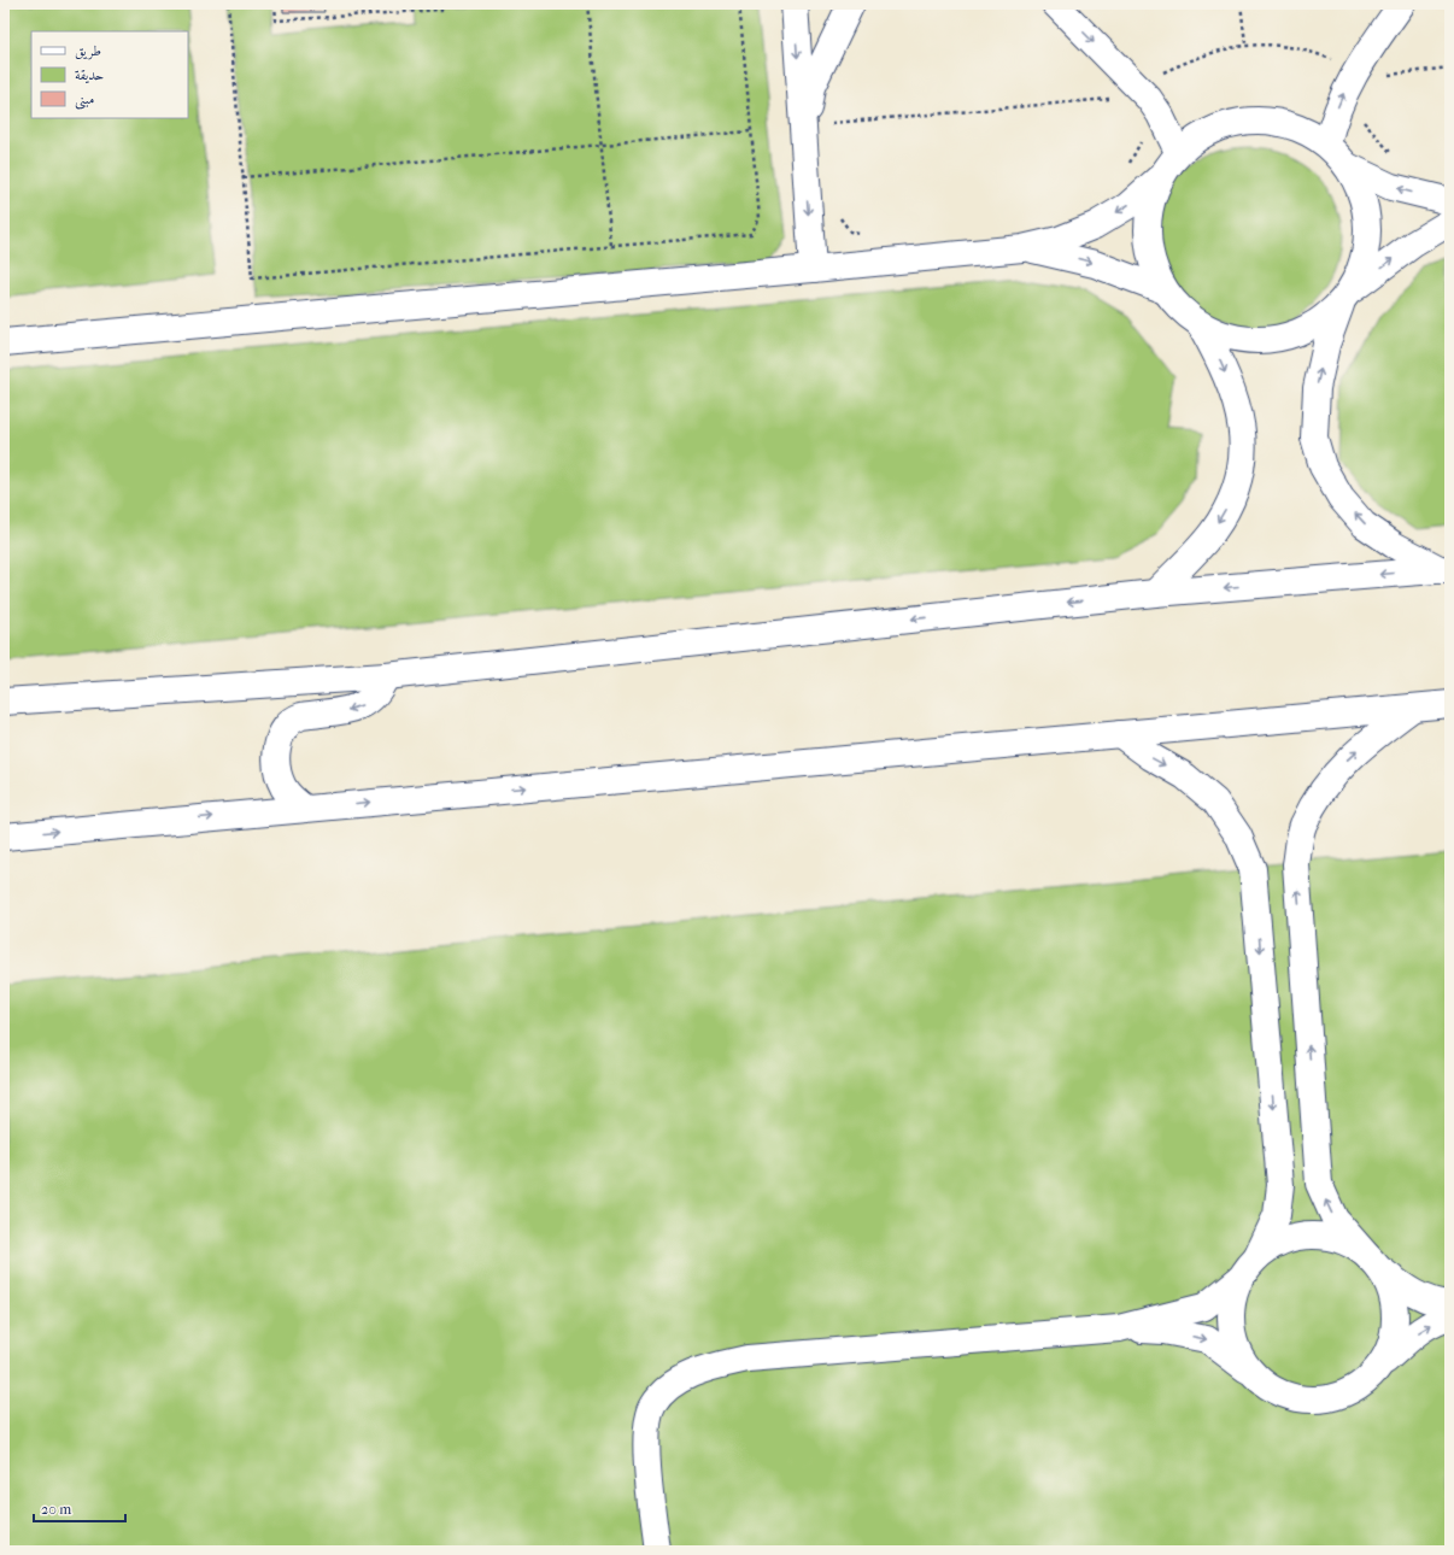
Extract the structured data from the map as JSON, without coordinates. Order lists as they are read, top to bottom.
{
  "legend": ["طريق", "حديقة", "مبنى"],
  "scale_bar": "20 m"
}
